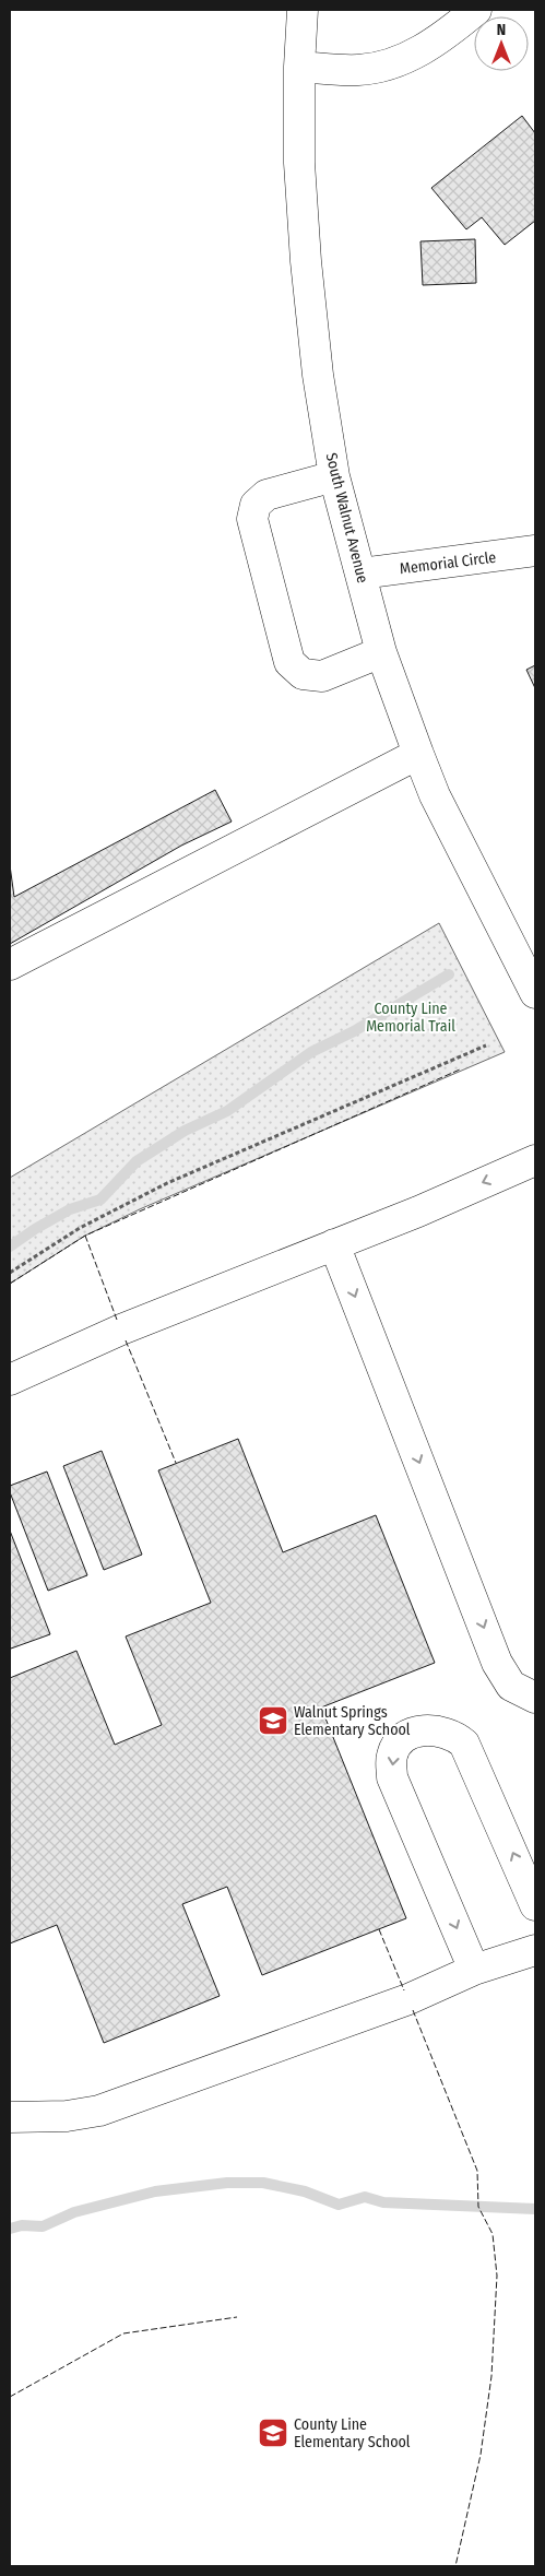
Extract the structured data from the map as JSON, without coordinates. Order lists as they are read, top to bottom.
{
  "streets": {
    "street": ["South Walnut Avenue", "Memorial Circle"]
  },
  "crossings": [
    ["South Walnut Avenue", "Memorial Circle"]
  ],
  "parks": ["County Line Memorial Trail"],
  "places": {
    "school or university": ["Walnut Springs Elementary School", "County Line Elementary School"]
  },
  "north": "top"
}
